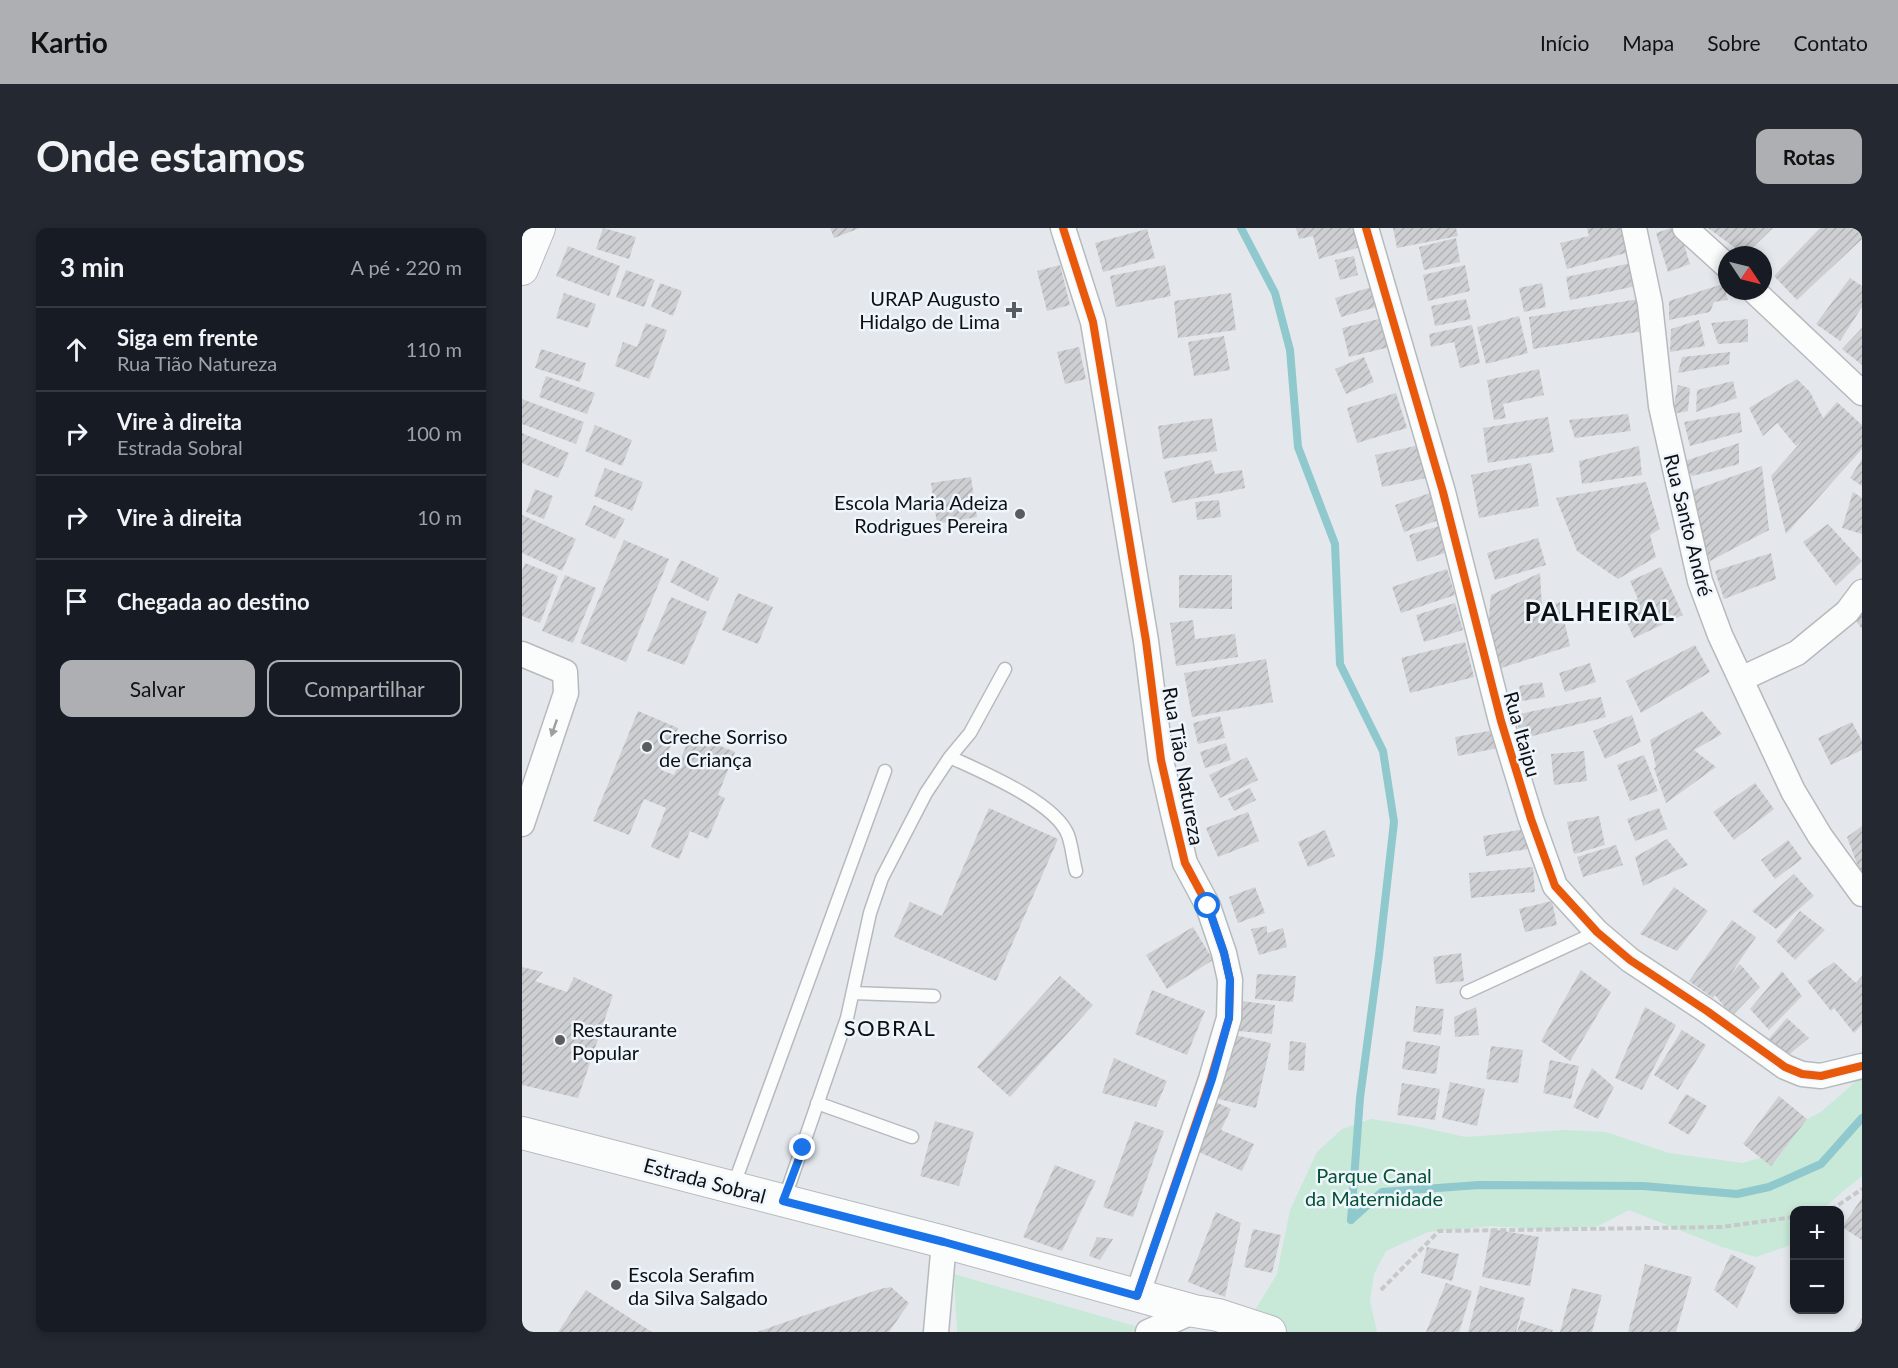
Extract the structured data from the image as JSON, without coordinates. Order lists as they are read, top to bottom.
{
  "streets": {
    "street": [
      "Rua Santo André",
      "Rua Itaipu",
      "Rua Tião Natureza",
      "Estrada Sobral"
    ]
  },
  "crossings": [
    ["Rua Tião Natureza", "Estrada Sobral"]
  ],
  "districts": ["PALHEIRAL", "SOBRAL"],
  "parks": ["Parque Canal da Maternidade"],
  "places": {
    "health": ["URAP Augusto Hidalgo de Lima"],
    "other": [
      "Escola Maria Adeiza Rodrigues Pereira",
      "Creche Sorriso de Criança",
      "Restaurante Popular",
      "Escola Serafim da Silva Salgado"
    ]
  },
  "north": "bottom right",
  "page": {
    "header": "Kartio",
    "nav": [
      "Início",
      "Mapa",
      "Sobre",
      "Contato"
    ],
    "buttons": [
      "Rotas",
      ["Salvar", "Compartilhar"]
    ],
    "title": "Onde estamos",
    "heading": ["3 min", "A pé · 220 m"],
    "list": [
      ["Siga em frente", "Rua Tião Natureza", "110 m"],
      ["Vire à direita", "Estrada Sobral", "100 m"],
      ["Vire à direita", "10 m"],
      "Chegada ao destino"
    ],
    "map_buttons": ["+", "−"]
  }
}
